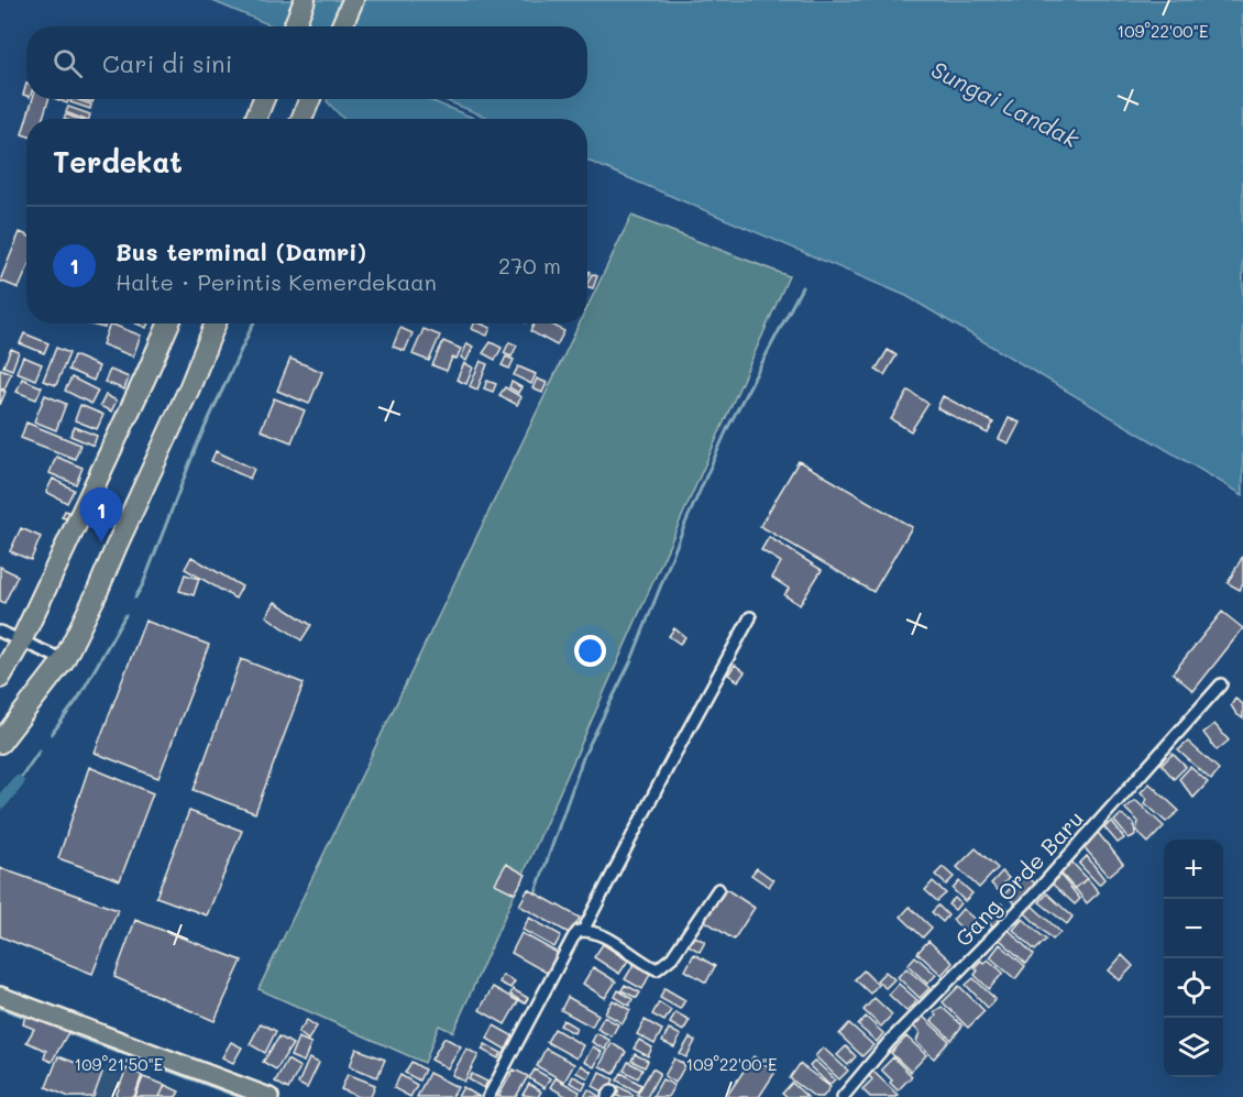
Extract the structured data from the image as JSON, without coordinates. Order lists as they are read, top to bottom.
{
  "streets": {
    "street": ["Gang Orde Baru"]
  },
  "water": ["Sungai Landak"],
  "page": {
    "search": "Cari di sini",
    "heading": "Terdekat",
    "list": [
      {
        "mark": "1",
        "name": "Bus terminal (Damri)",
        "note": "Halte · Perintis Kemerdekaan",
        "value": "270 m"
      }
    ],
    "pins": "1",
    "map_buttons": ["+", "−"]
  },
  "coordinates": ["109°22'00\"E", "109°21'50\"E"]
}
